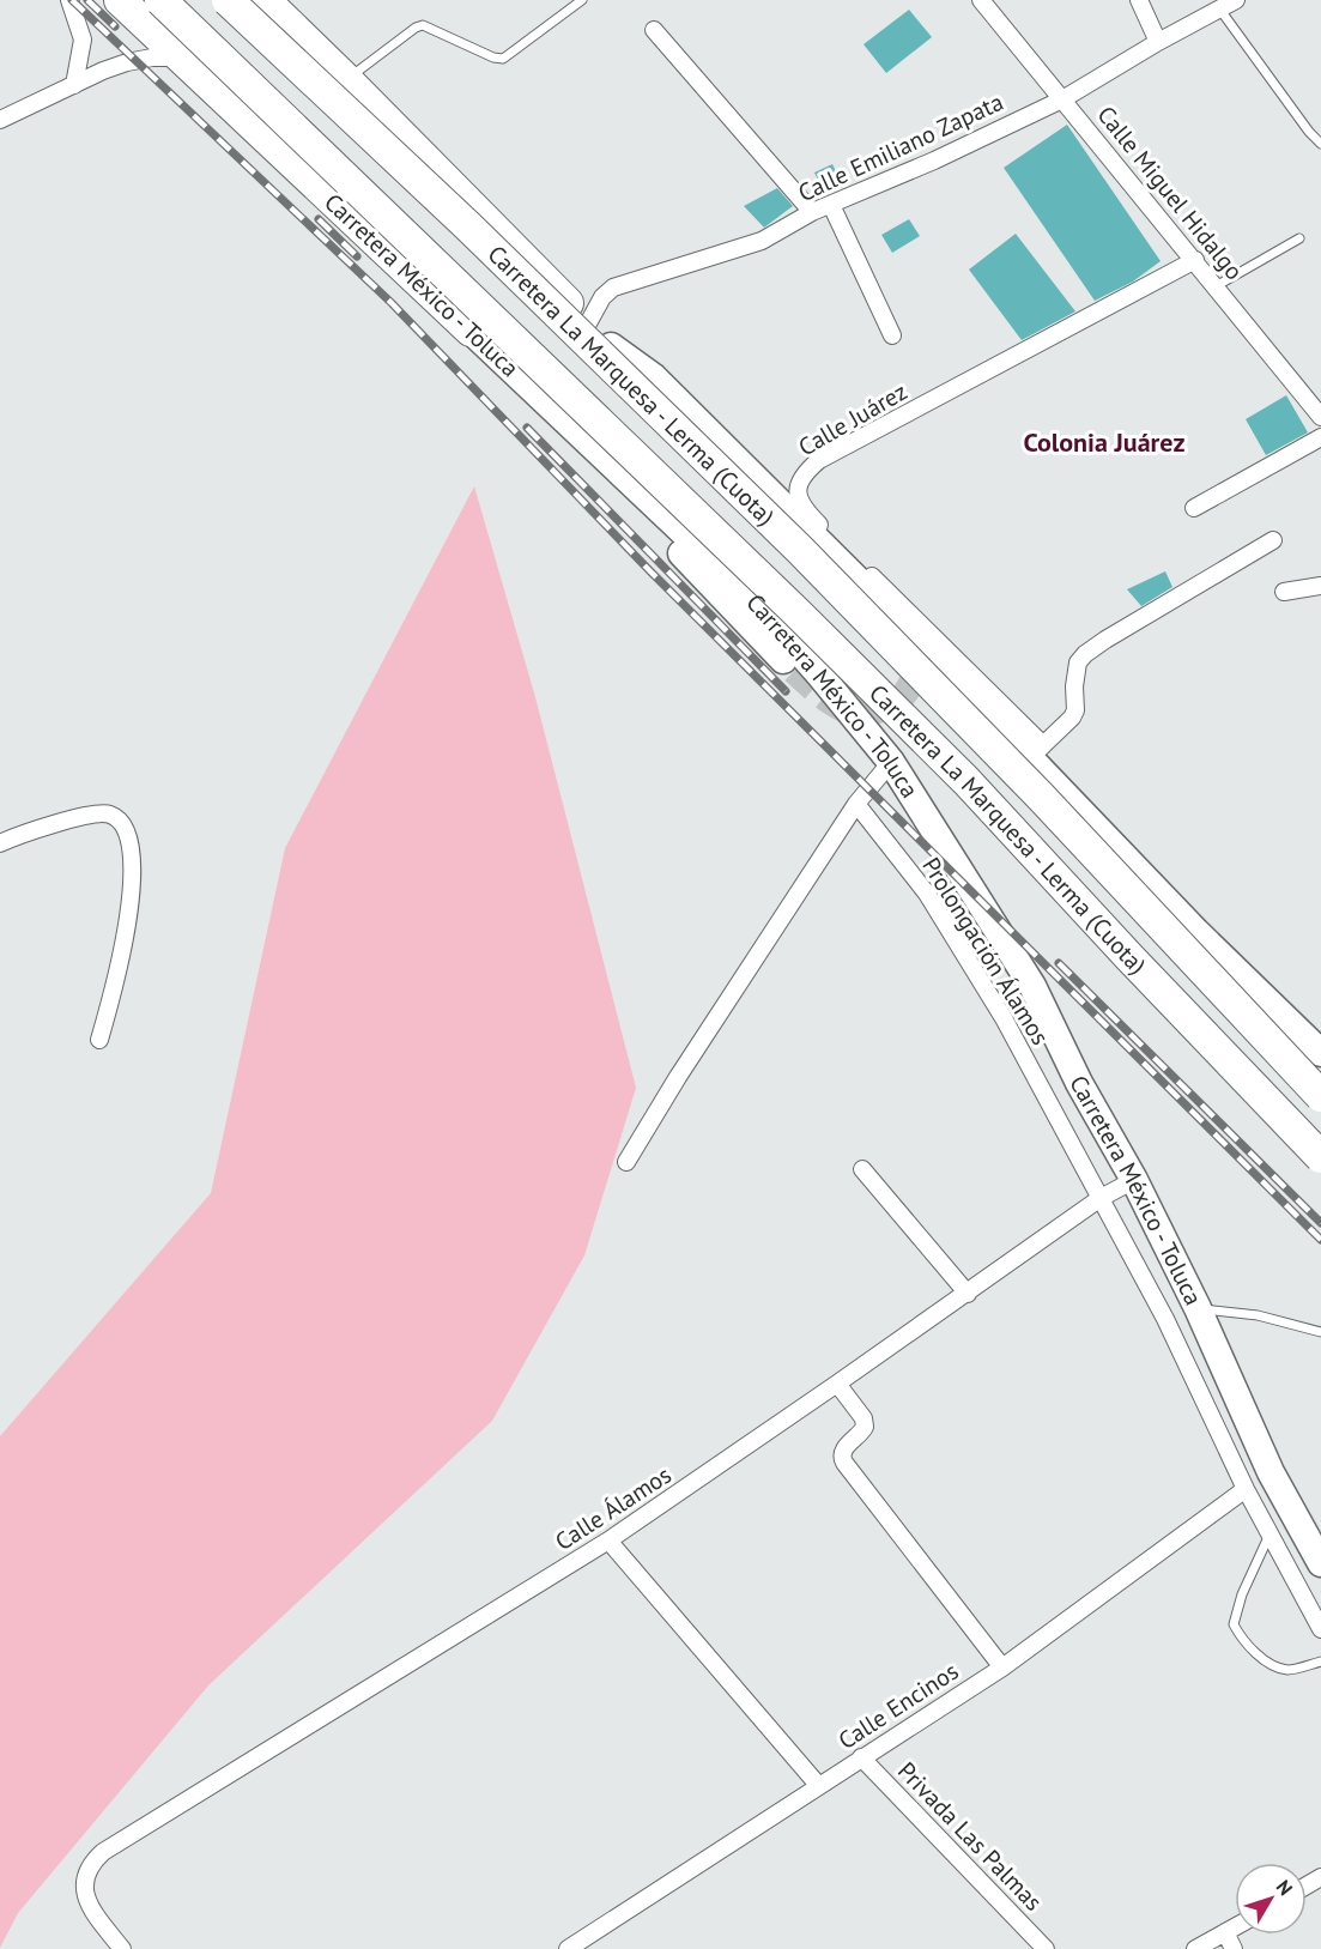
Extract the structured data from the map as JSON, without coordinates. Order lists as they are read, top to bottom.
{
  "streets": {
    "highway": ["Carretera México - Toluca", "Carretera La Marquesa - Lerma (Cuota)"],
    "street": [
      "Calle Emiliano Zapata",
      "Calle Miguel Hidalgo",
      "Calle Juárez",
      "Prolongación Álamos",
      "Calle Álamos",
      "Calle Encinos",
      "Privada Las Palmas"
    ]
  },
  "crossings": [
    ["Calle Emiliano Zapata", "Calle Miguel Hidalgo"],
    ["Calle Miguel Hidalgo", "Calle Juárez"],
    ["Carretera México - Toluca", "Calle Álamos"],
    ["Prolongación Álamos", "Calle Álamos"],
    ["Prolongación Álamos", "Calle Encinos"],
    ["Calle Encinos", "Privada Las Palmas"]
  ],
  "districts": ["Colonia Juárez"],
  "north": "top right"
}
